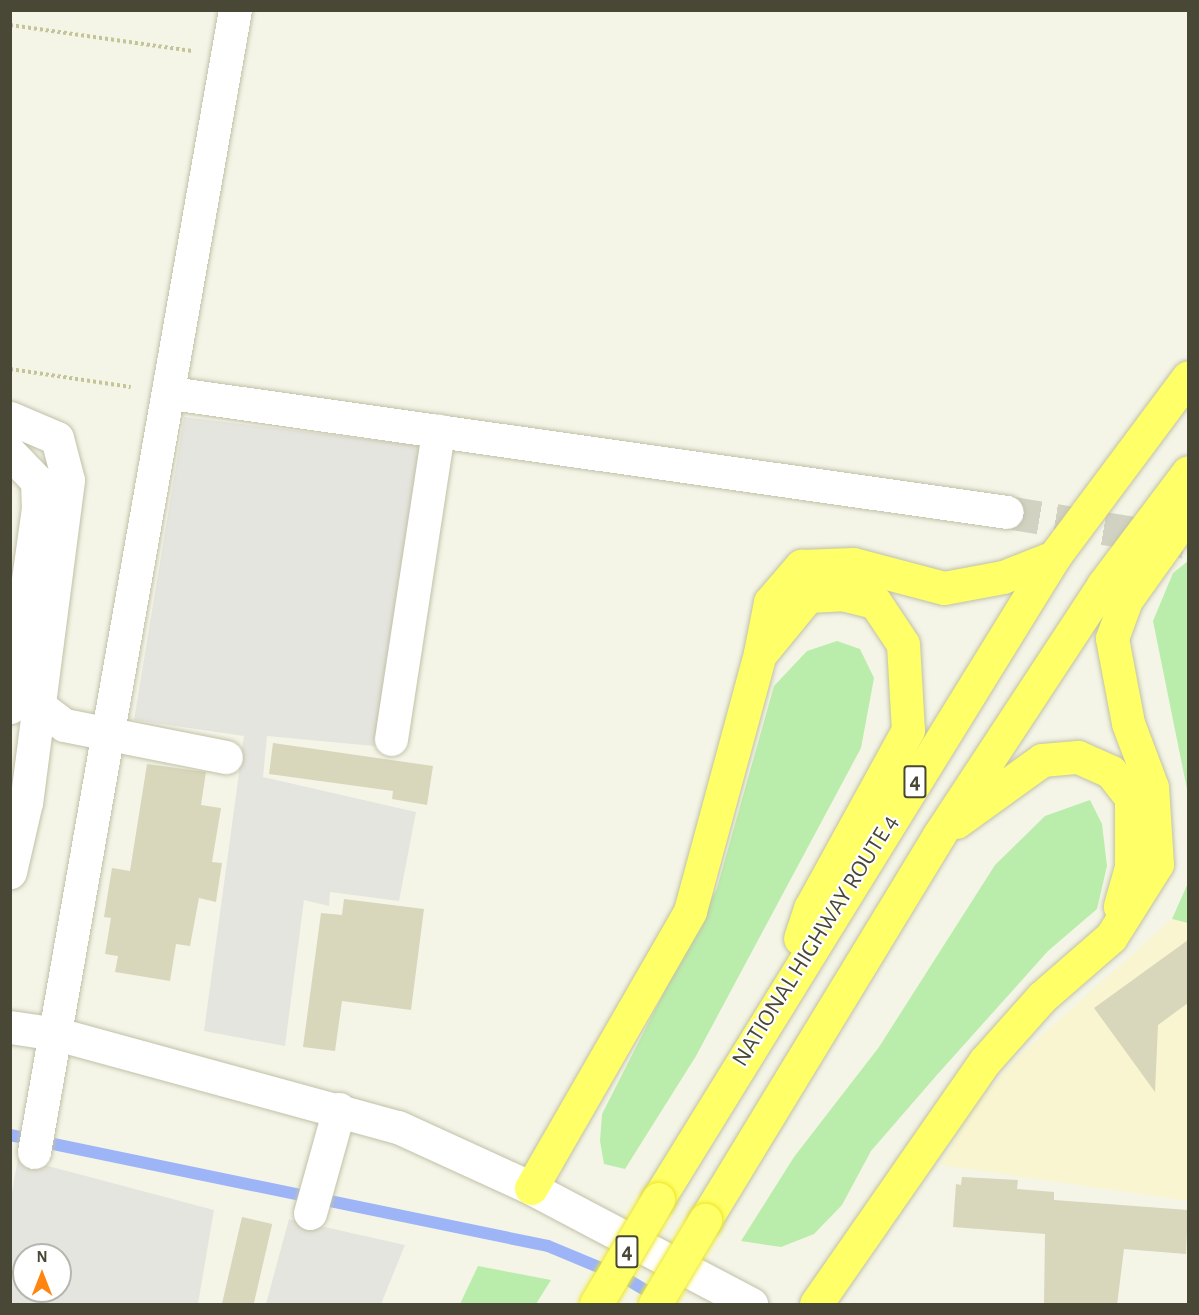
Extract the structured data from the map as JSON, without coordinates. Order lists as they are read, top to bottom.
{
  "streets": {
    "highway": ["4", "NATIONAL HIGHWAY ROUTE 4"]
  },
  "north": "top"
}
